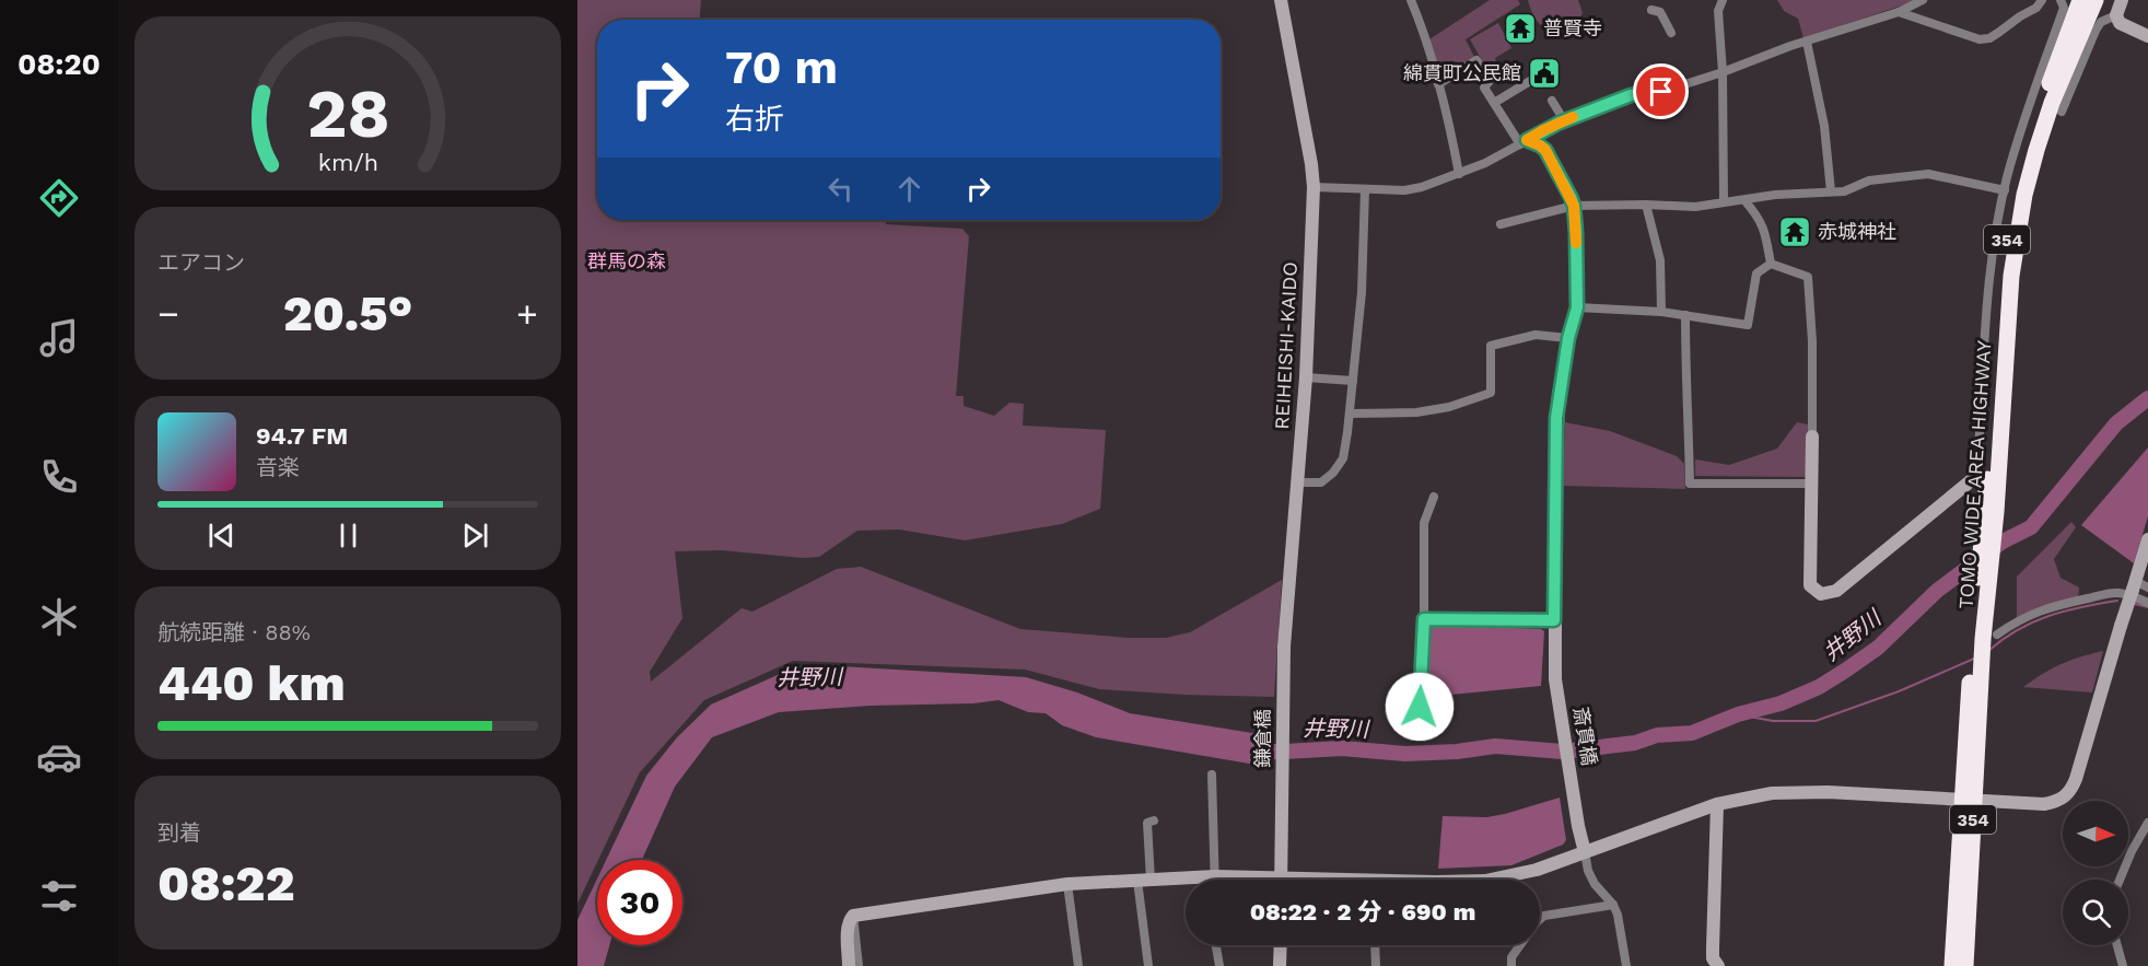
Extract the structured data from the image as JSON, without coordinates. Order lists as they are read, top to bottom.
{
  "streets": {
    "highway": ["354", "TOMO WIDE AREA HIGHWAY"],
    "street": ["REIHEISHI-KAIDO", "斎貫橋", "鎌倉橋"]
  },
  "crossings": [
    ["REIHEISHI-KAIDO", "鎌倉橋"]
  ],
  "water": ["井野川"],
  "parks": ["群馬の森"],
  "places": {
    "temple": ["普賢寺", "赤城神社"],
    "public building": ["綿貫町公民館"]
  },
  "north": "right",
  "page": {
    "tabs": "08:20",
    "turn": ["70 m", "右折"],
    "tile": [
      "エアコン",
      ["航続距離 · 88%", "440 km"],
      ["到着", "08:22"]
    ],
    "heat": ["−", "20.5°", "+"],
    "song": ["94.7 FM", "音楽"],
    "limit": "30",
    "trip": "08:22 · 2 分 · 690 m",
    "gauge": ["28", "km/h"]
  }
}
